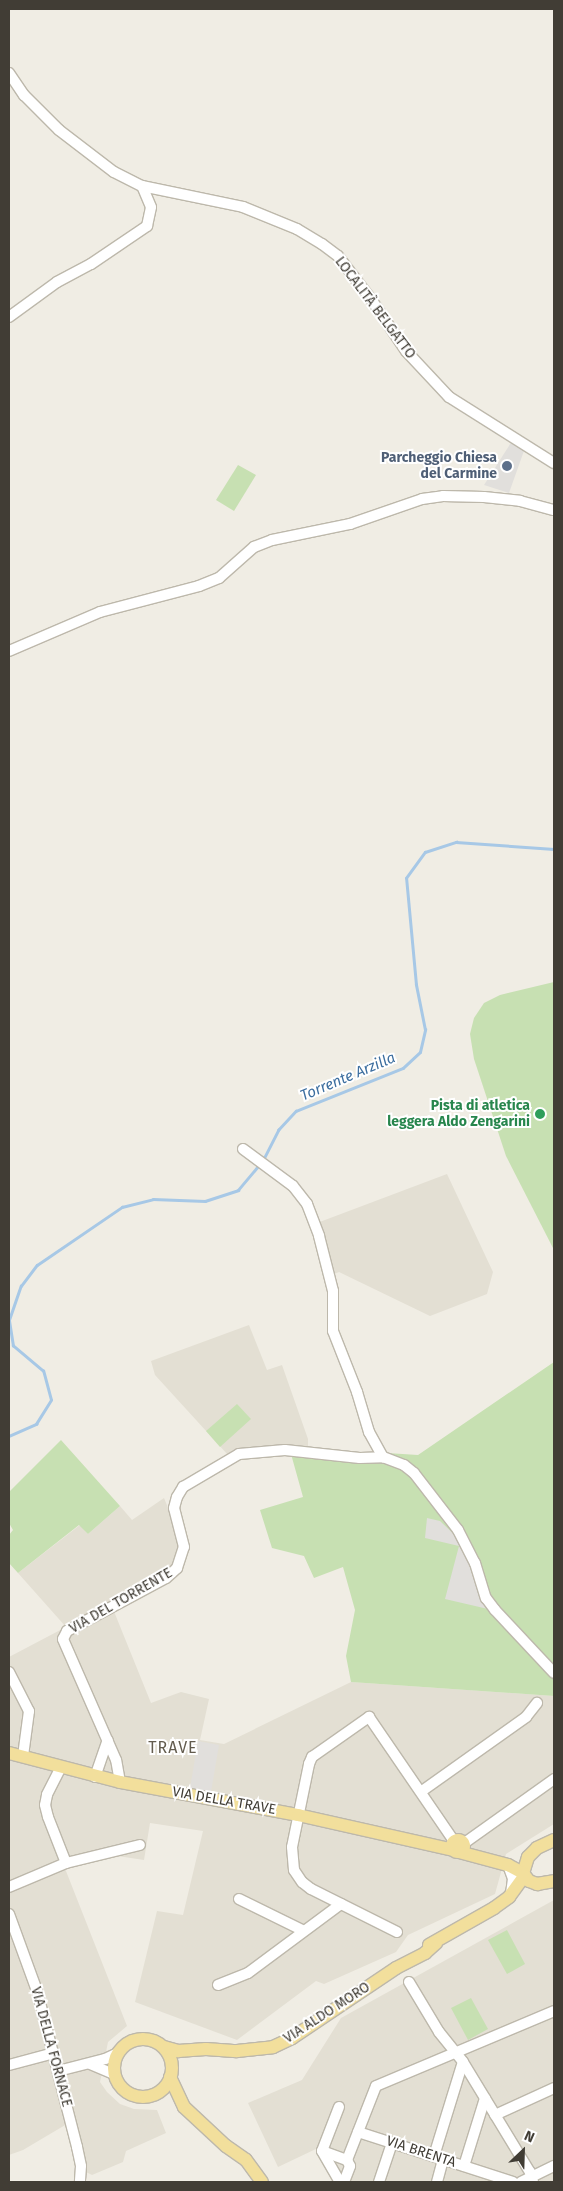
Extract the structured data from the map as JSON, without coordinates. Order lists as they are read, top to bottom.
{
  "streets": {
    "main road": ["VIA DELLA TRAVE", "VIA ALDO MORO"],
    "street": [
      "LOCALITÀ BELGATTO",
      "VIA DEL TORRENTE",
      "VIA DELLA FORNACE",
      "VIA BRENTA"
    ]
  },
  "crossings": [
    ["VIA DEL TORRENTE", "VIA DELLA TRAVE"],
    ["VIA DELLA TRAVE", "VIA ALDO MORO"],
    ["VIA ALDO MORO", "VIA DELLA FORNACE"]
  ],
  "districts": ["TRAVE"],
  "water": ["Torrente Arzilla"],
  "places": ["Parcheggio Chiesa del Carmine", "Pista di atletica leggera Aldo Zengarini"],
  "north": "top right"
}
